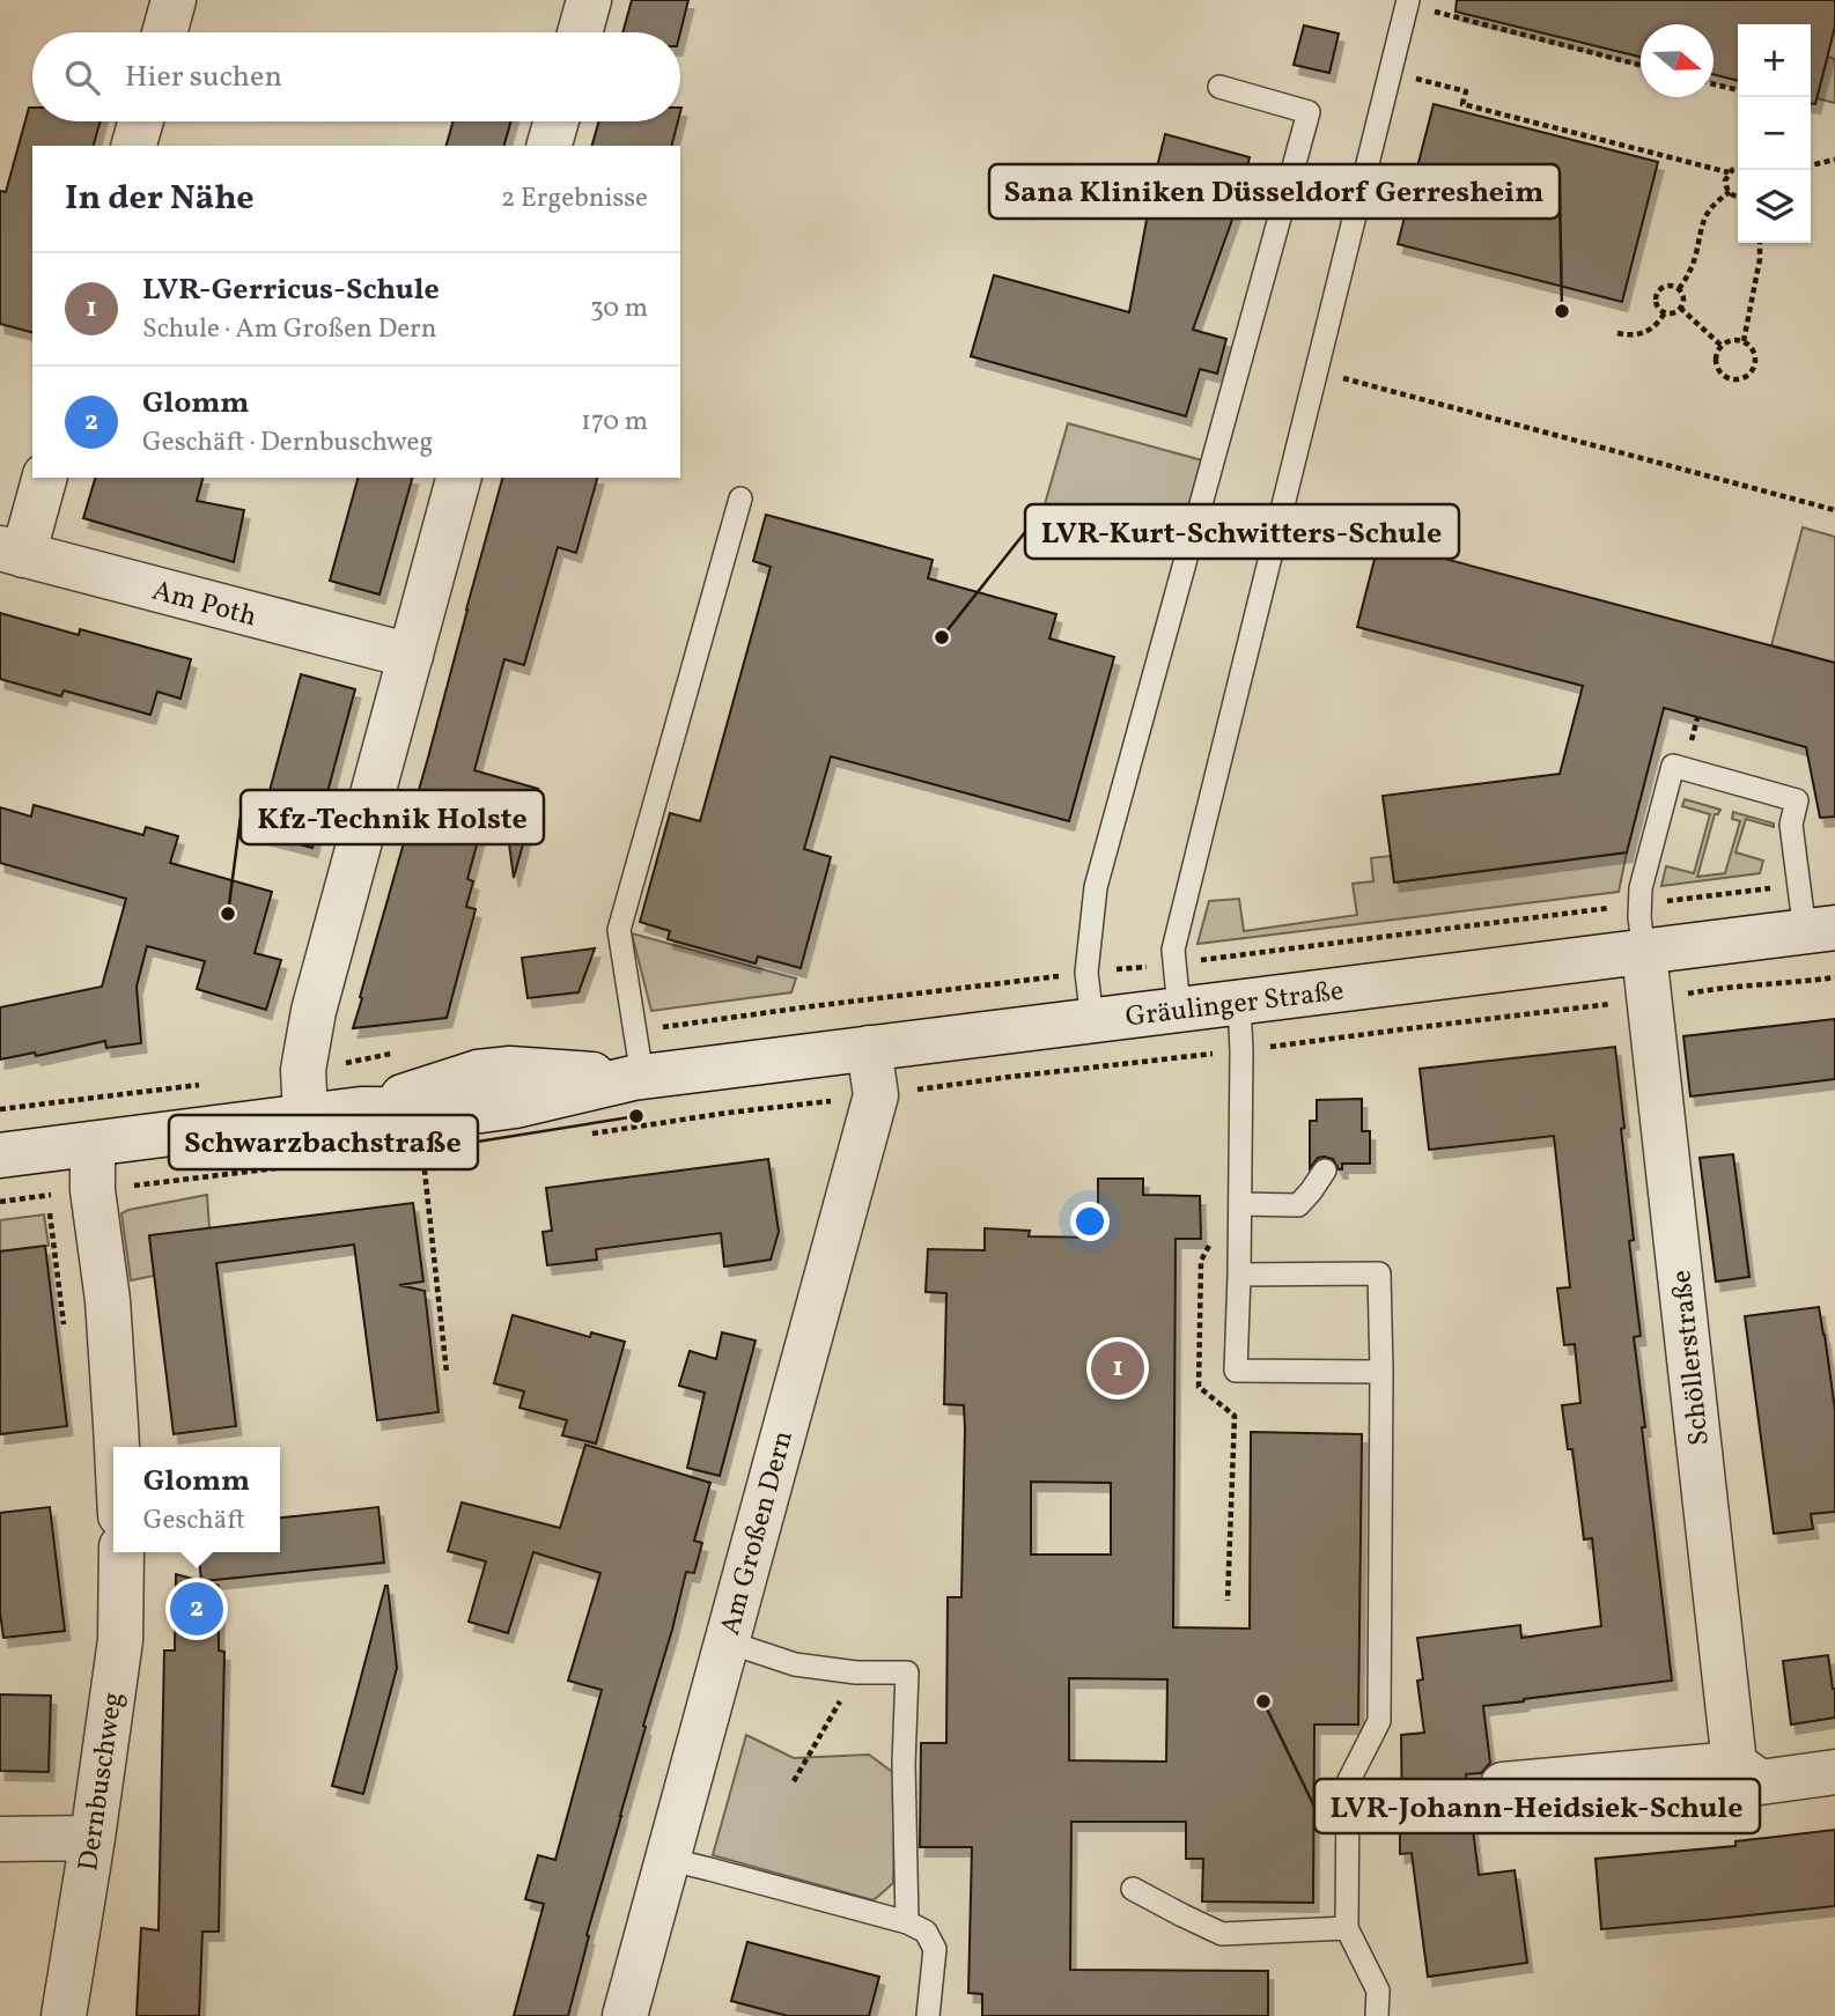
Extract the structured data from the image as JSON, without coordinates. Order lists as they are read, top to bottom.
{
  "streets": {
    "street": [
      "Am Poth",
      "Gräulinger Straße",
      "Schöllerstraße",
      "Am Großen Dern",
      "Dernbuschweg"
    ]
  },
  "crossings": [
    ["Gräulinger Straße", "Schöllerstraße"],
    ["Gräulinger Straße", "Am Großen Dern"]
  ],
  "places": [
    "Sana Kliniken Düsseldorf Gerresheim",
    "LVR-Kurt-Schwitters-Schule",
    "Kfz-Technik Holste",
    "Schwarzbachstraße",
    "LVR-Johann-Heidsiek-Schule"
  ],
  "north": "right",
  "page": {
    "map_buttons": ["+", "−"],
    "search": "Hier suchen",
    "heading": ["In der Nähe", "2 Ergebnisse"],
    "list": [
      {
        "mark": "1",
        "name": "LVR-Gerricus-Schule",
        "note": "Schule · Am Großen Dern",
        "value": "30 m"
      },
      {
        "mark": "2",
        "name": "Glomm",
        "note": "Geschäft · Dernbuschweg",
        "value": "170 m"
      }
    ],
    "pins": ["1", "2"],
    "popup": ["Glomm", "Geschäft"]
  }
}
